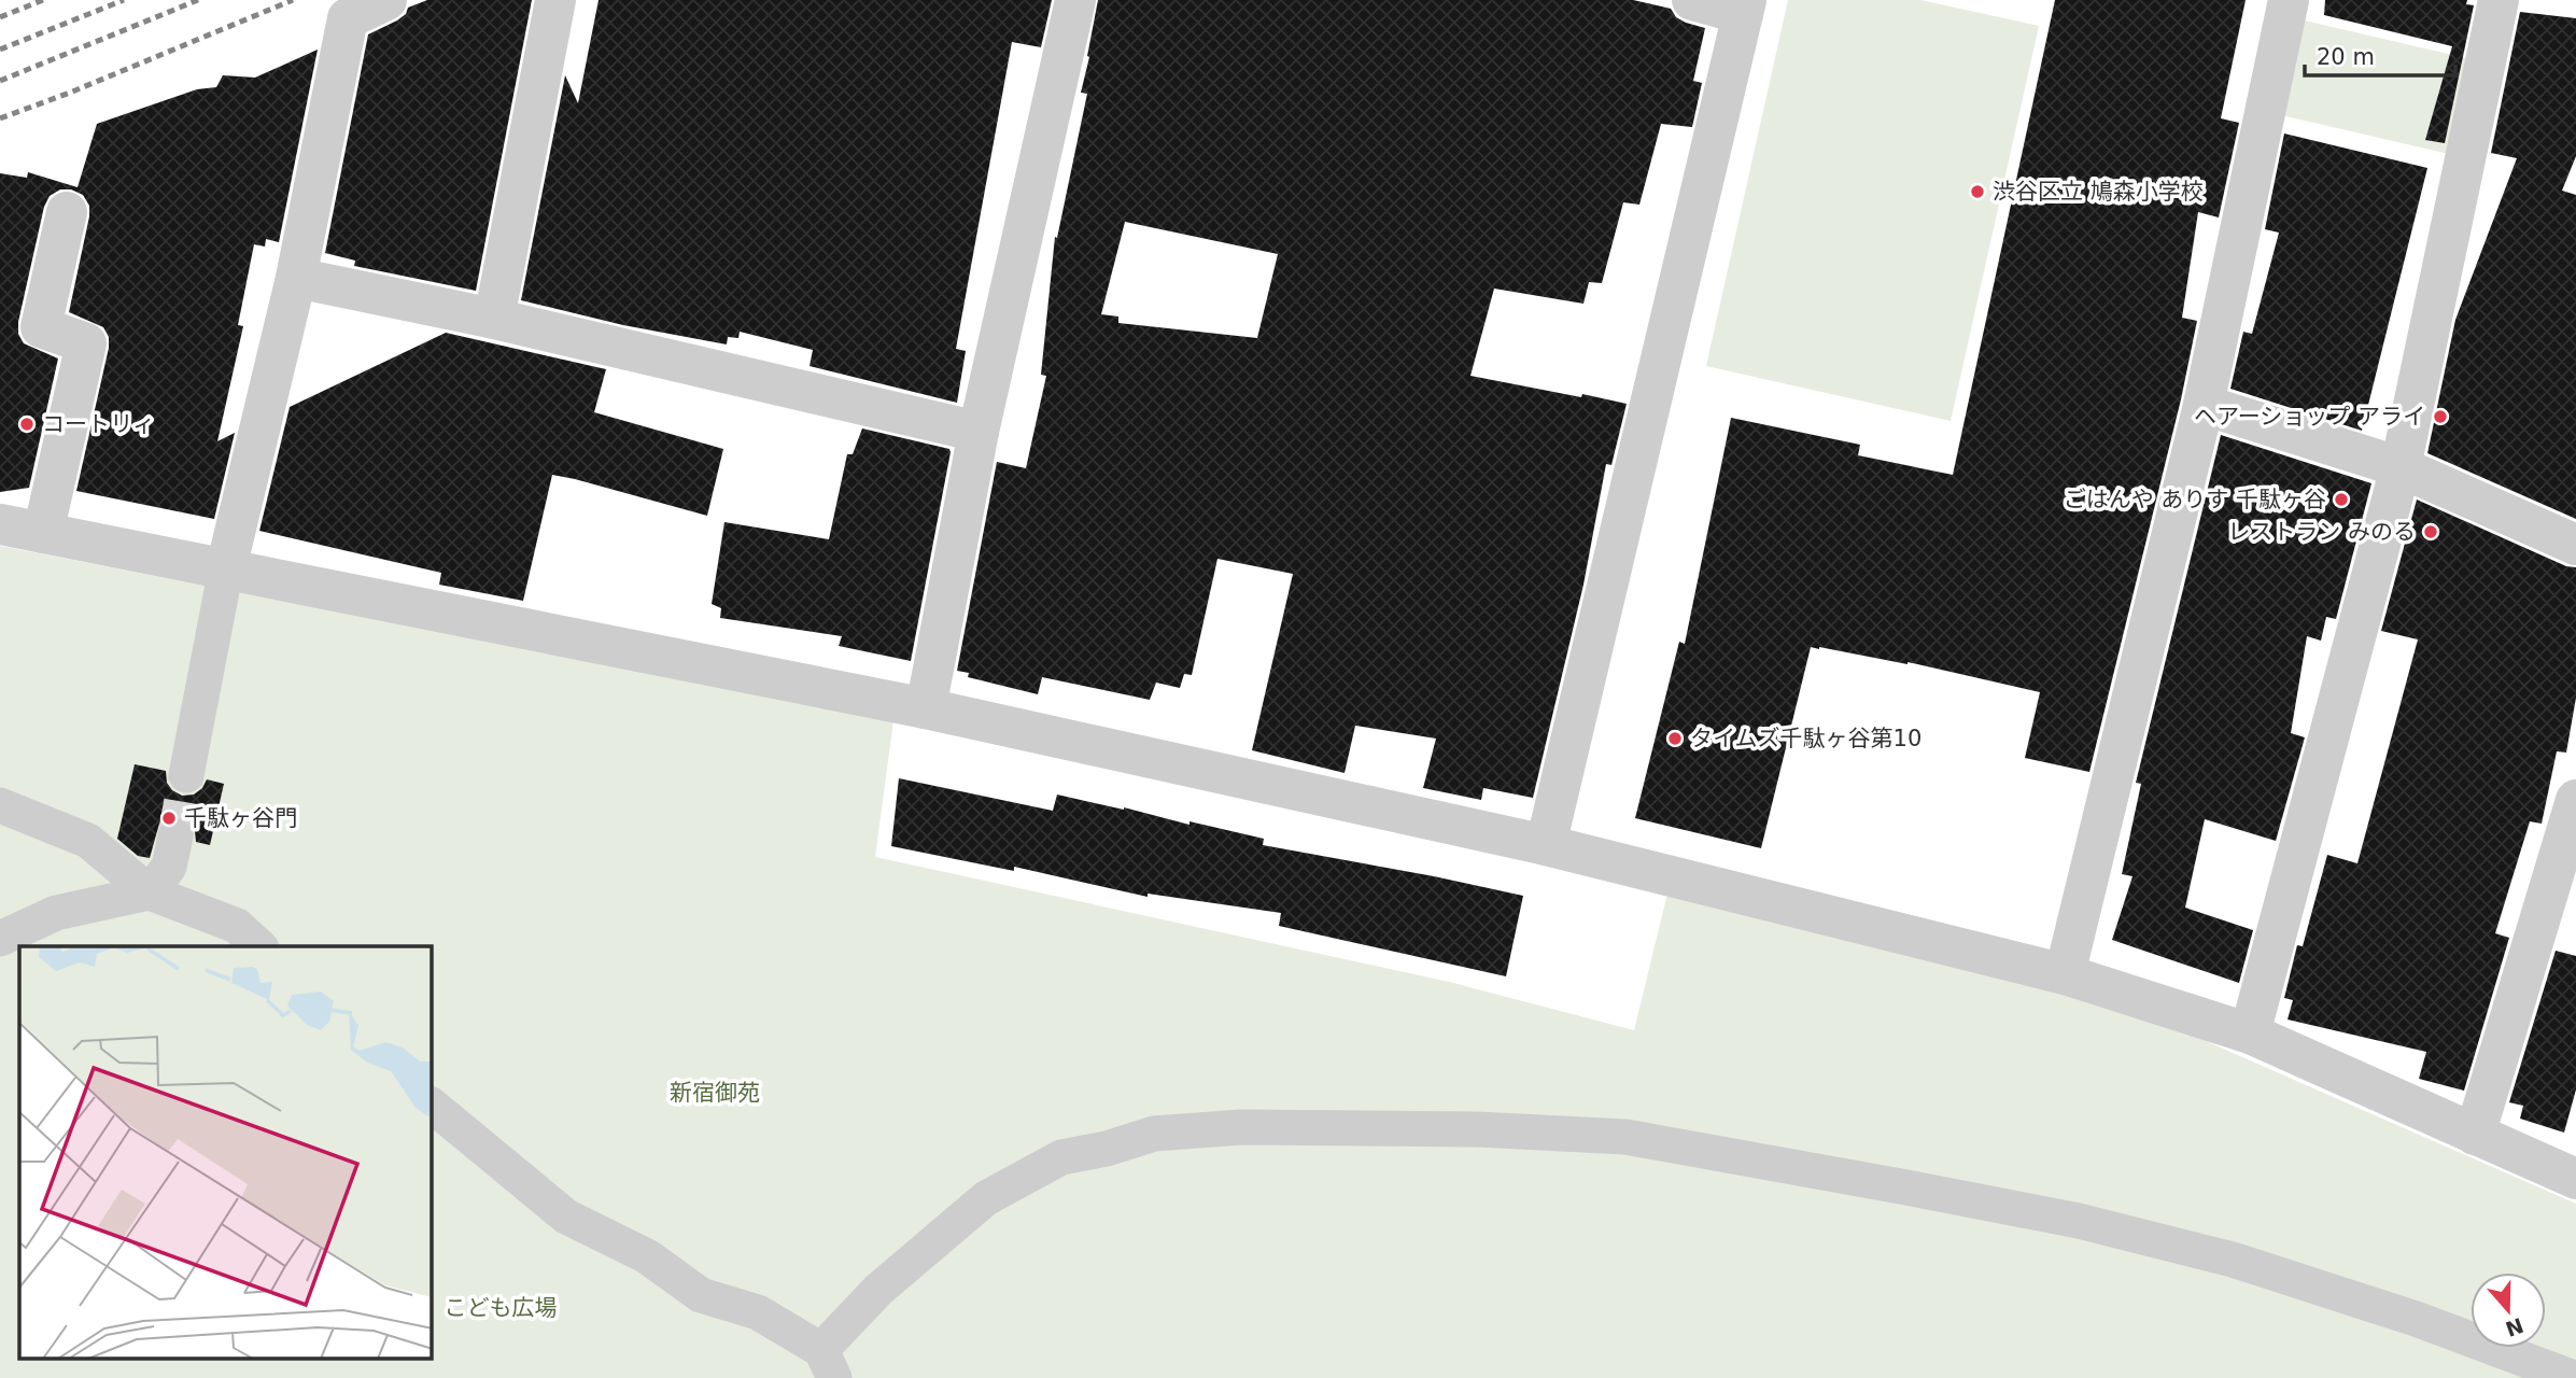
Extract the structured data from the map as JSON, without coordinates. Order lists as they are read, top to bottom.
{
  "parks": ["新宿御苑", "こども広場"],
  "places": [
    "渋谷区立 鳩森小学校",
    "ヘアーショップ アライ",
    "コートリィ",
    "ごはんや ありす 千駄ヶ谷",
    "レストラン みのる",
    "タイムズ千駄ヶ谷第10",
    "千駄ヶ谷門"
  ],
  "scale_bar": "20 m",
  "north": "bottom"
}
